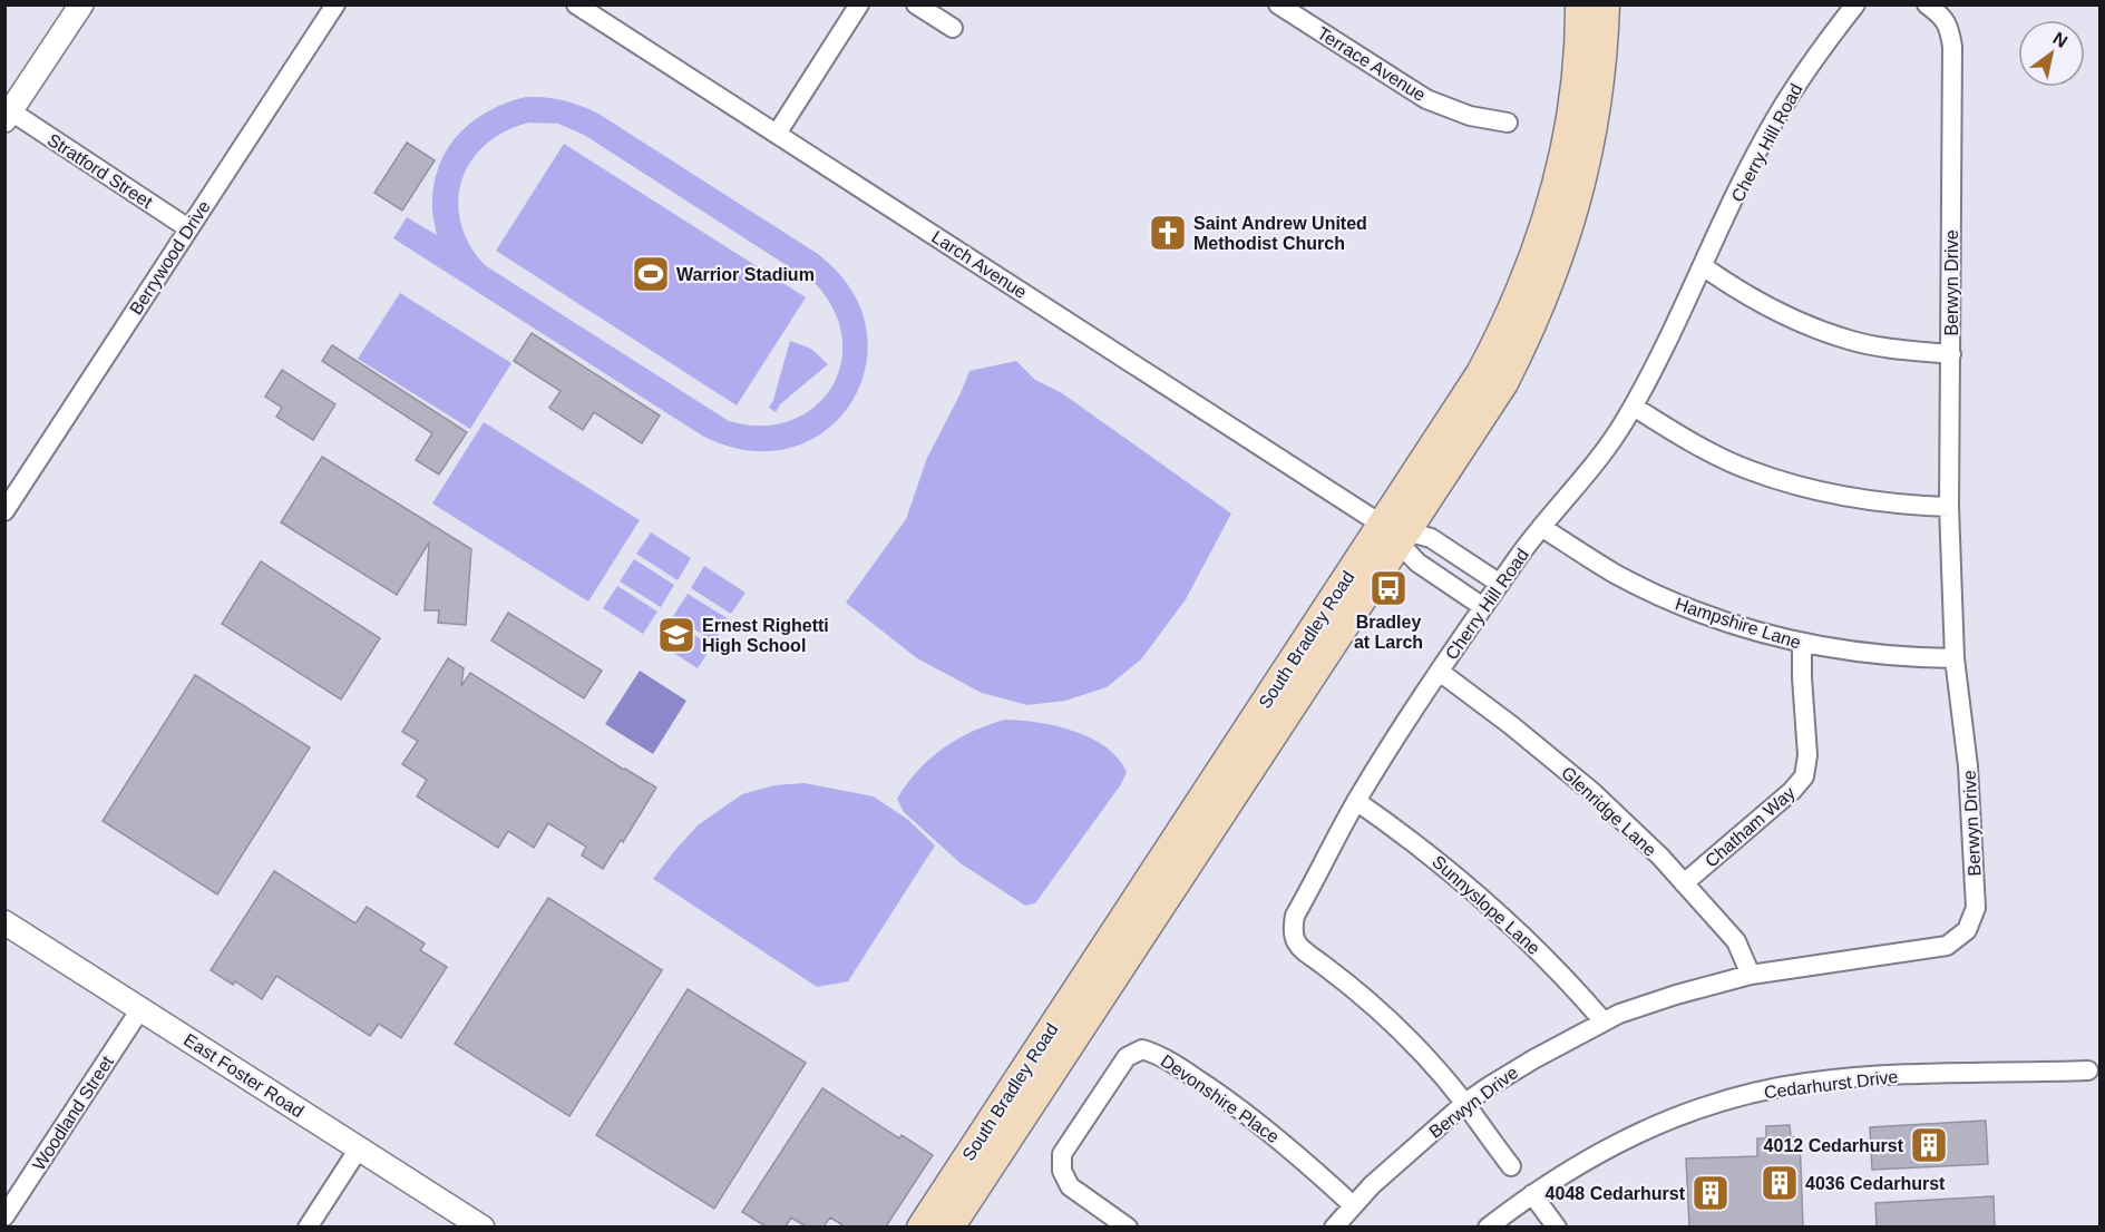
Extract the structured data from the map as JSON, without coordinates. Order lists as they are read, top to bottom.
{
  "streets": {
    "main road": ["South Bradley Road"],
    "street": [
      "Terrace Avenue",
      "Cherry Hill Road",
      "Stratford Street",
      "Berrywood Drive",
      "Larch Avenue",
      "Berwyn Drive",
      "Hampshire Lane",
      "Glenridge Lane",
      "Chatham Way",
      "Sunnyslope Lane",
      "East Foster Road",
      "Cedarhurst Drive",
      "Devonshire Place",
      "Woodland Street"
    ]
  },
  "crossings": [
    ["Cherry Hill Road", "Berwyn Drive"],
    ["Cherry Hill Road", "Hampshire Lane"],
    ["Cherry Hill Road", "Glenridge Lane"],
    ["Cherry Hill Road", "Sunnyslope Lane"],
    ["Stratford Street", "Berrywood Drive"],
    ["Larch Avenue", "South Bradley Road"],
    ["Berwyn Drive", "Hampshire Lane"],
    ["Berwyn Drive", "Glenridge Lane"],
    ["Berwyn Drive", "Sunnyslope Lane"],
    ["Berwyn Drive", "Devonshire Place"],
    ["Hampshire Lane", "Chatham Way"],
    ["Glenridge Lane", "Chatham Way"],
    ["East Foster Road", "Woodland Street"]
  ],
  "places": {
    "church": ["Saint Andrew United Methodist Church"],
    "sports": ["Warrior Stadium"],
    "bus stop": ["Bradley at Larch"],
    "school or university": ["Ernest Righetti High School"],
    "building": ["4012 Cedarhurst", "4036 Cedarhurst", "4048 Cedarhurst"]
  },
  "north": "top right"
}
